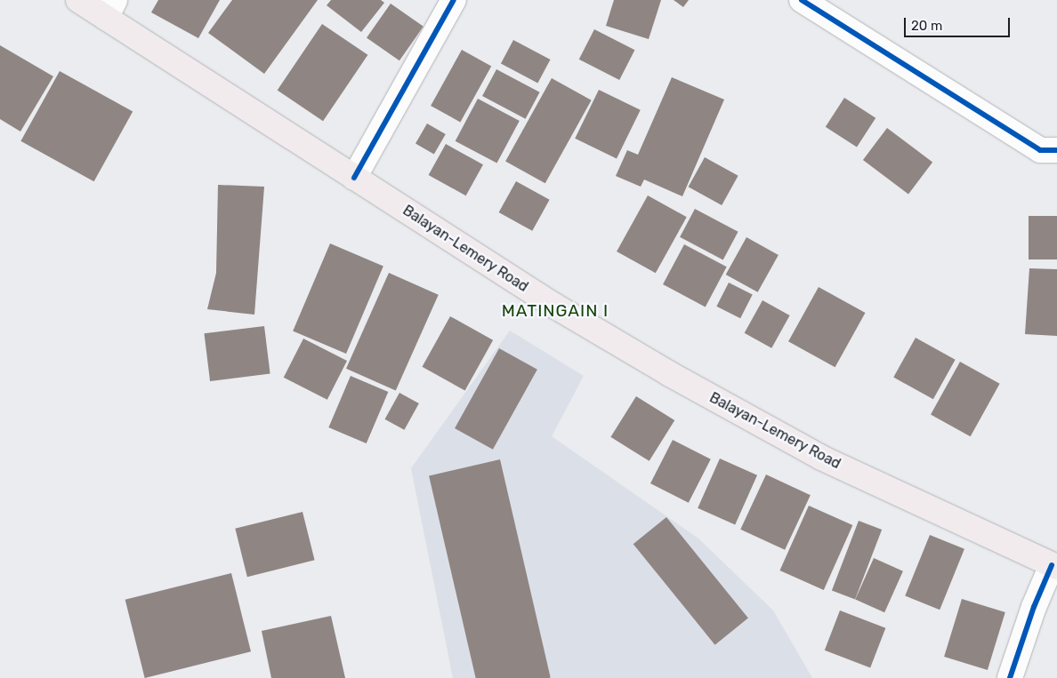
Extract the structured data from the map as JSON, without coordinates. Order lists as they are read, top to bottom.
{
  "streets": {
    "main road": ["Balayan-Lemery Road"]
  },
  "districts": ["MATINGAIN I"],
  "scale_bar": "20 m"
}
